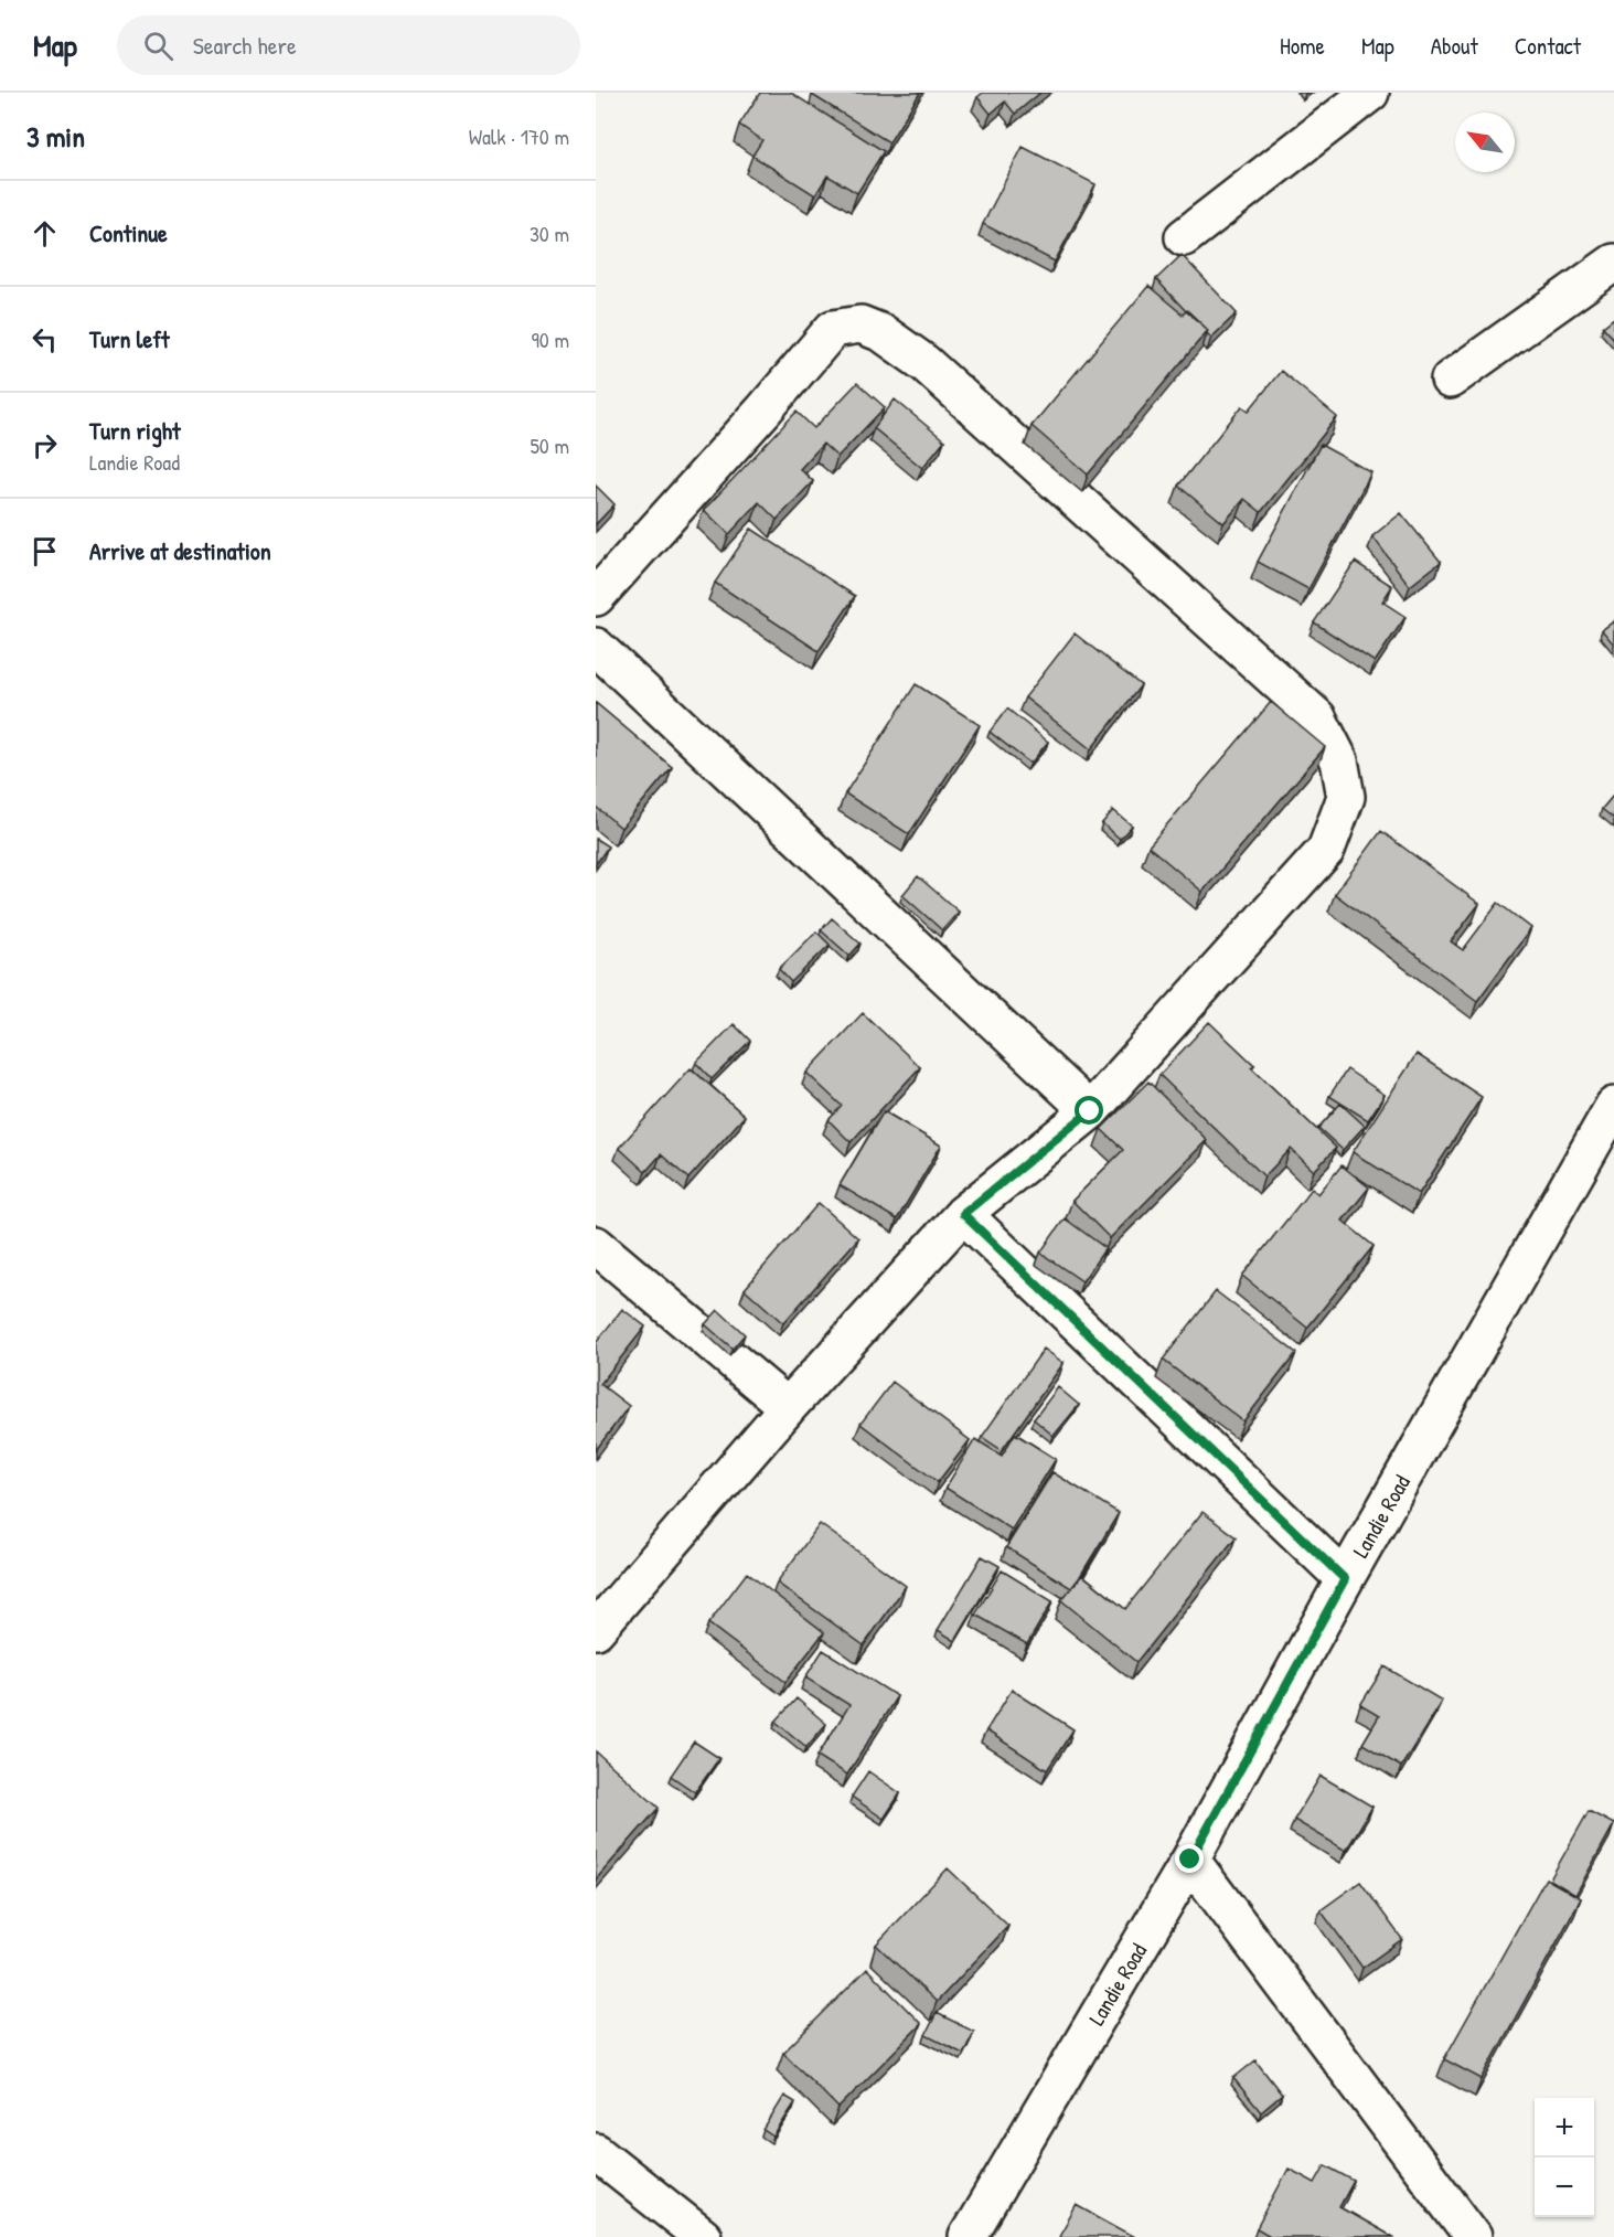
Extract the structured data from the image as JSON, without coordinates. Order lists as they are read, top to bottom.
{
  "streets": {
    "street": ["Landie Road"]
  },
  "north": "top left",
  "page": {
    "header": "Map",
    "search": "Search here",
    "nav": [
      "Home",
      "Map",
      "About",
      "Contact"
    ],
    "heading": ["3 min", "Walk · 170 m"],
    "list": [
      ["Continue", "30 m"],
      ["Turn left", "90 m"],
      ["Turn right", "Landie Road", "50 m"],
      "Arrive at destination"
    ],
    "map_buttons": ["+", "−"]
  }
}
